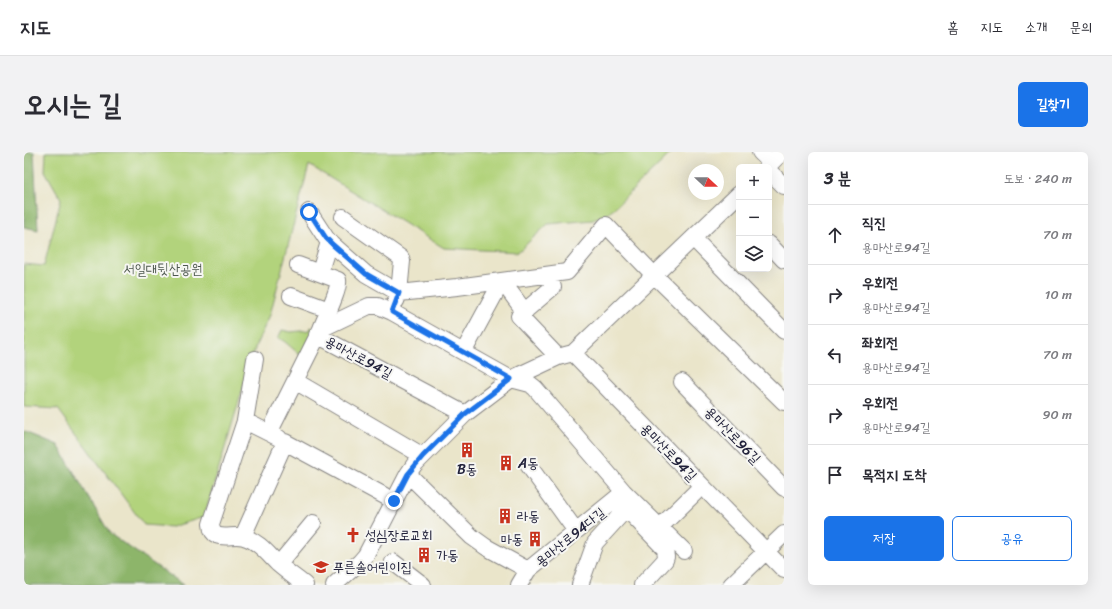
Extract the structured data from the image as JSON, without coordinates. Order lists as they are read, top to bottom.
{
  "streets": {
    "street": ["용마산로94길", "용마산로96길", "용마산로94다길"]
  },
  "crossings": [
    ["용마산로94길", "용마산로94다길"]
  ],
  "parks": ["서일대뒷산공원"],
  "places": {
    "building": [
      "B동",
      "A동",
      "라동",
      "마동",
      "가동"
    ],
    "church": ["성심장로교회"],
    "school or university": ["푸른솔어린이집"]
  },
  "north": "right",
  "page": {
    "header": "지도",
    "nav": [
      "홈",
      "지도",
      "소개",
      "문의"
    ],
    "title": "오시는 길",
    "buttons": [
      "길찾기",
      ["저장", "공유"]
    ],
    "heading": ["3 분", "도보 · 240 m"],
    "map_buttons": ["+", "−"],
    "list": [
      ["직진", "용마산로94길", "70 m"],
      ["우회전", "용마산로94길", "10 m"],
      ["좌회전", "용마산로94길", "70 m"],
      ["우회전", "용마산로94길", "90 m"],
      "목적지 도착"
    ]
  }
}
